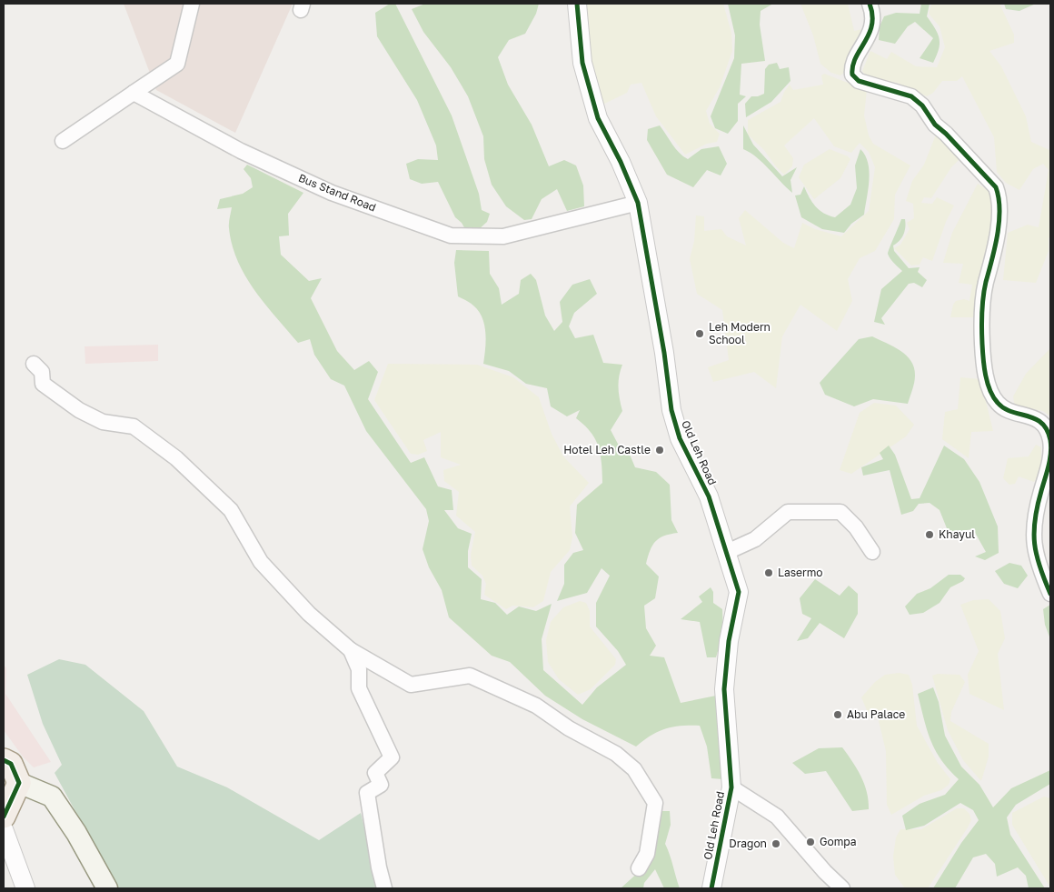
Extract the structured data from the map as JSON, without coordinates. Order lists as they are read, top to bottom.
{
  "streets": {
    "street": ["Bus Stand Road", "Old Leh Road"]
  },
  "crossings": [
    ["Bus Stand Road", "Old Leh Road"]
  ],
  "places": [
    "Leh Modern School",
    "Hotel Leh Castle",
    "Khayul",
    "Lasermo",
    "Abu Palace",
    "Gompa",
    "Dragon"
  ]
}
